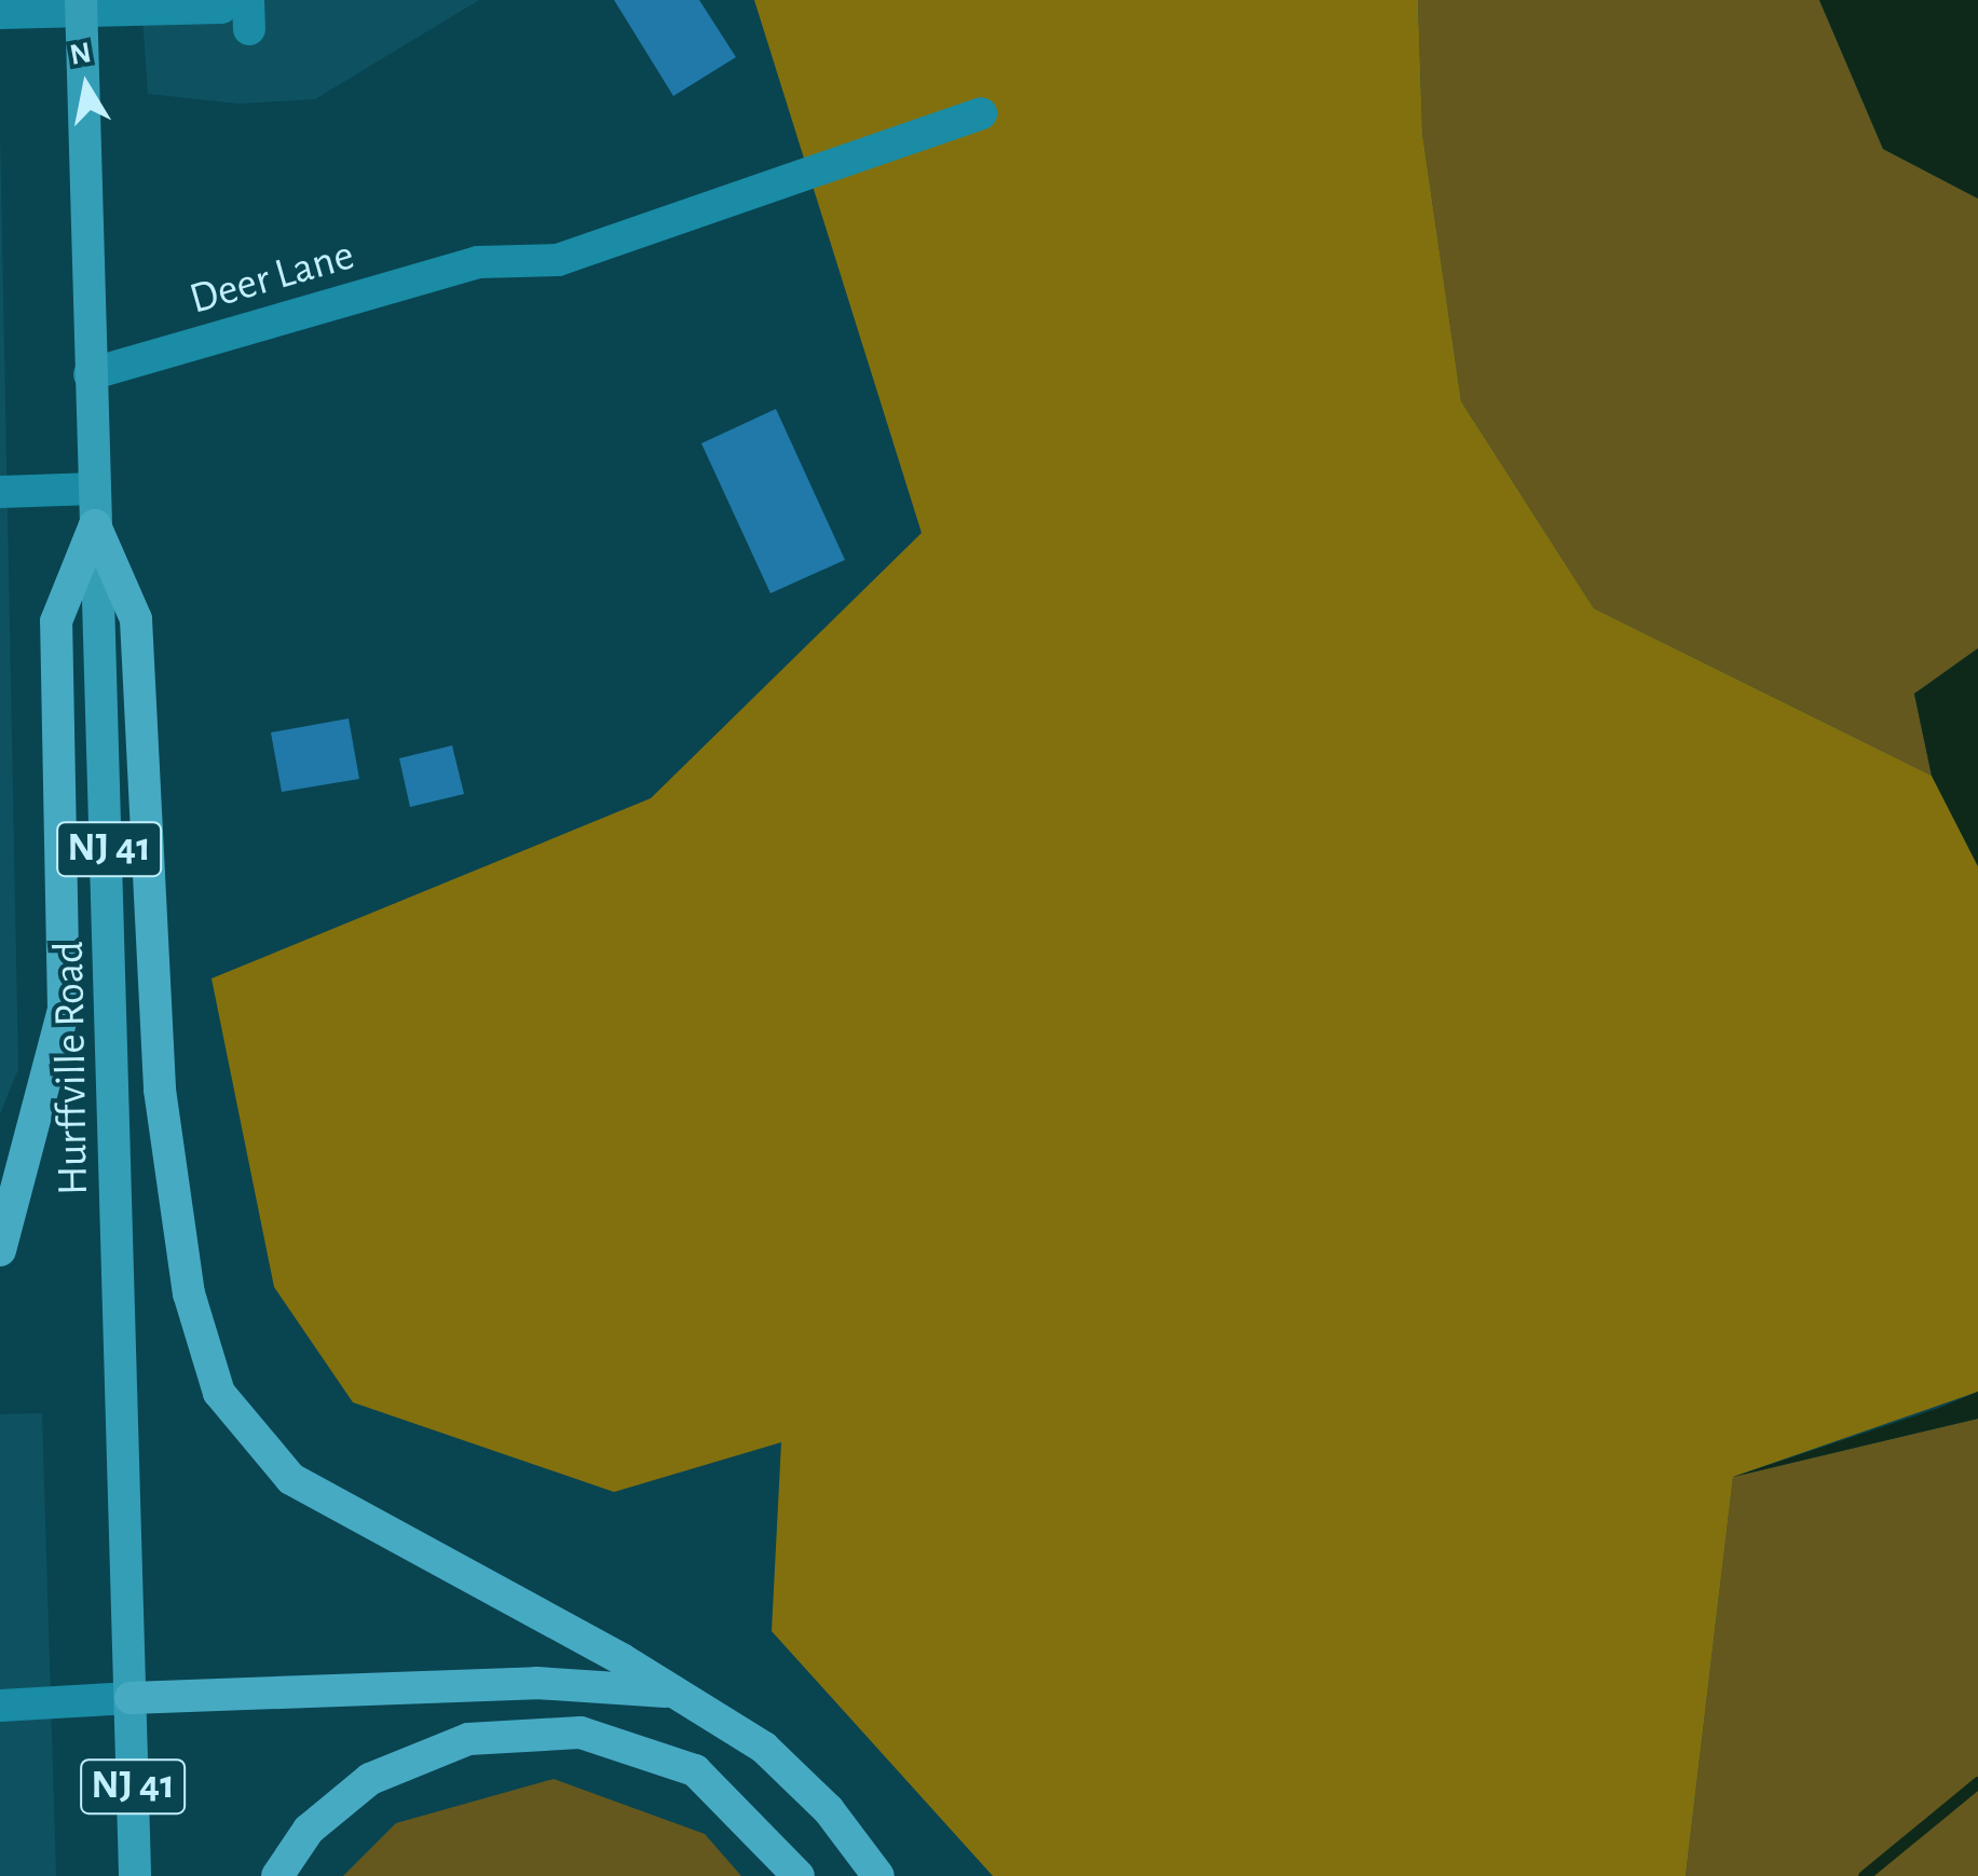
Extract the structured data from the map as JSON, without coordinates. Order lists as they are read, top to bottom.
{
  "streets": {
    "main road": ["NJ 41", "Hurffville Road"],
    "street": ["Deer Lane"]
  },
  "crossings": [
    ["Deer Lane", "Hurffville Road"]
  ],
  "north": "top"
}
